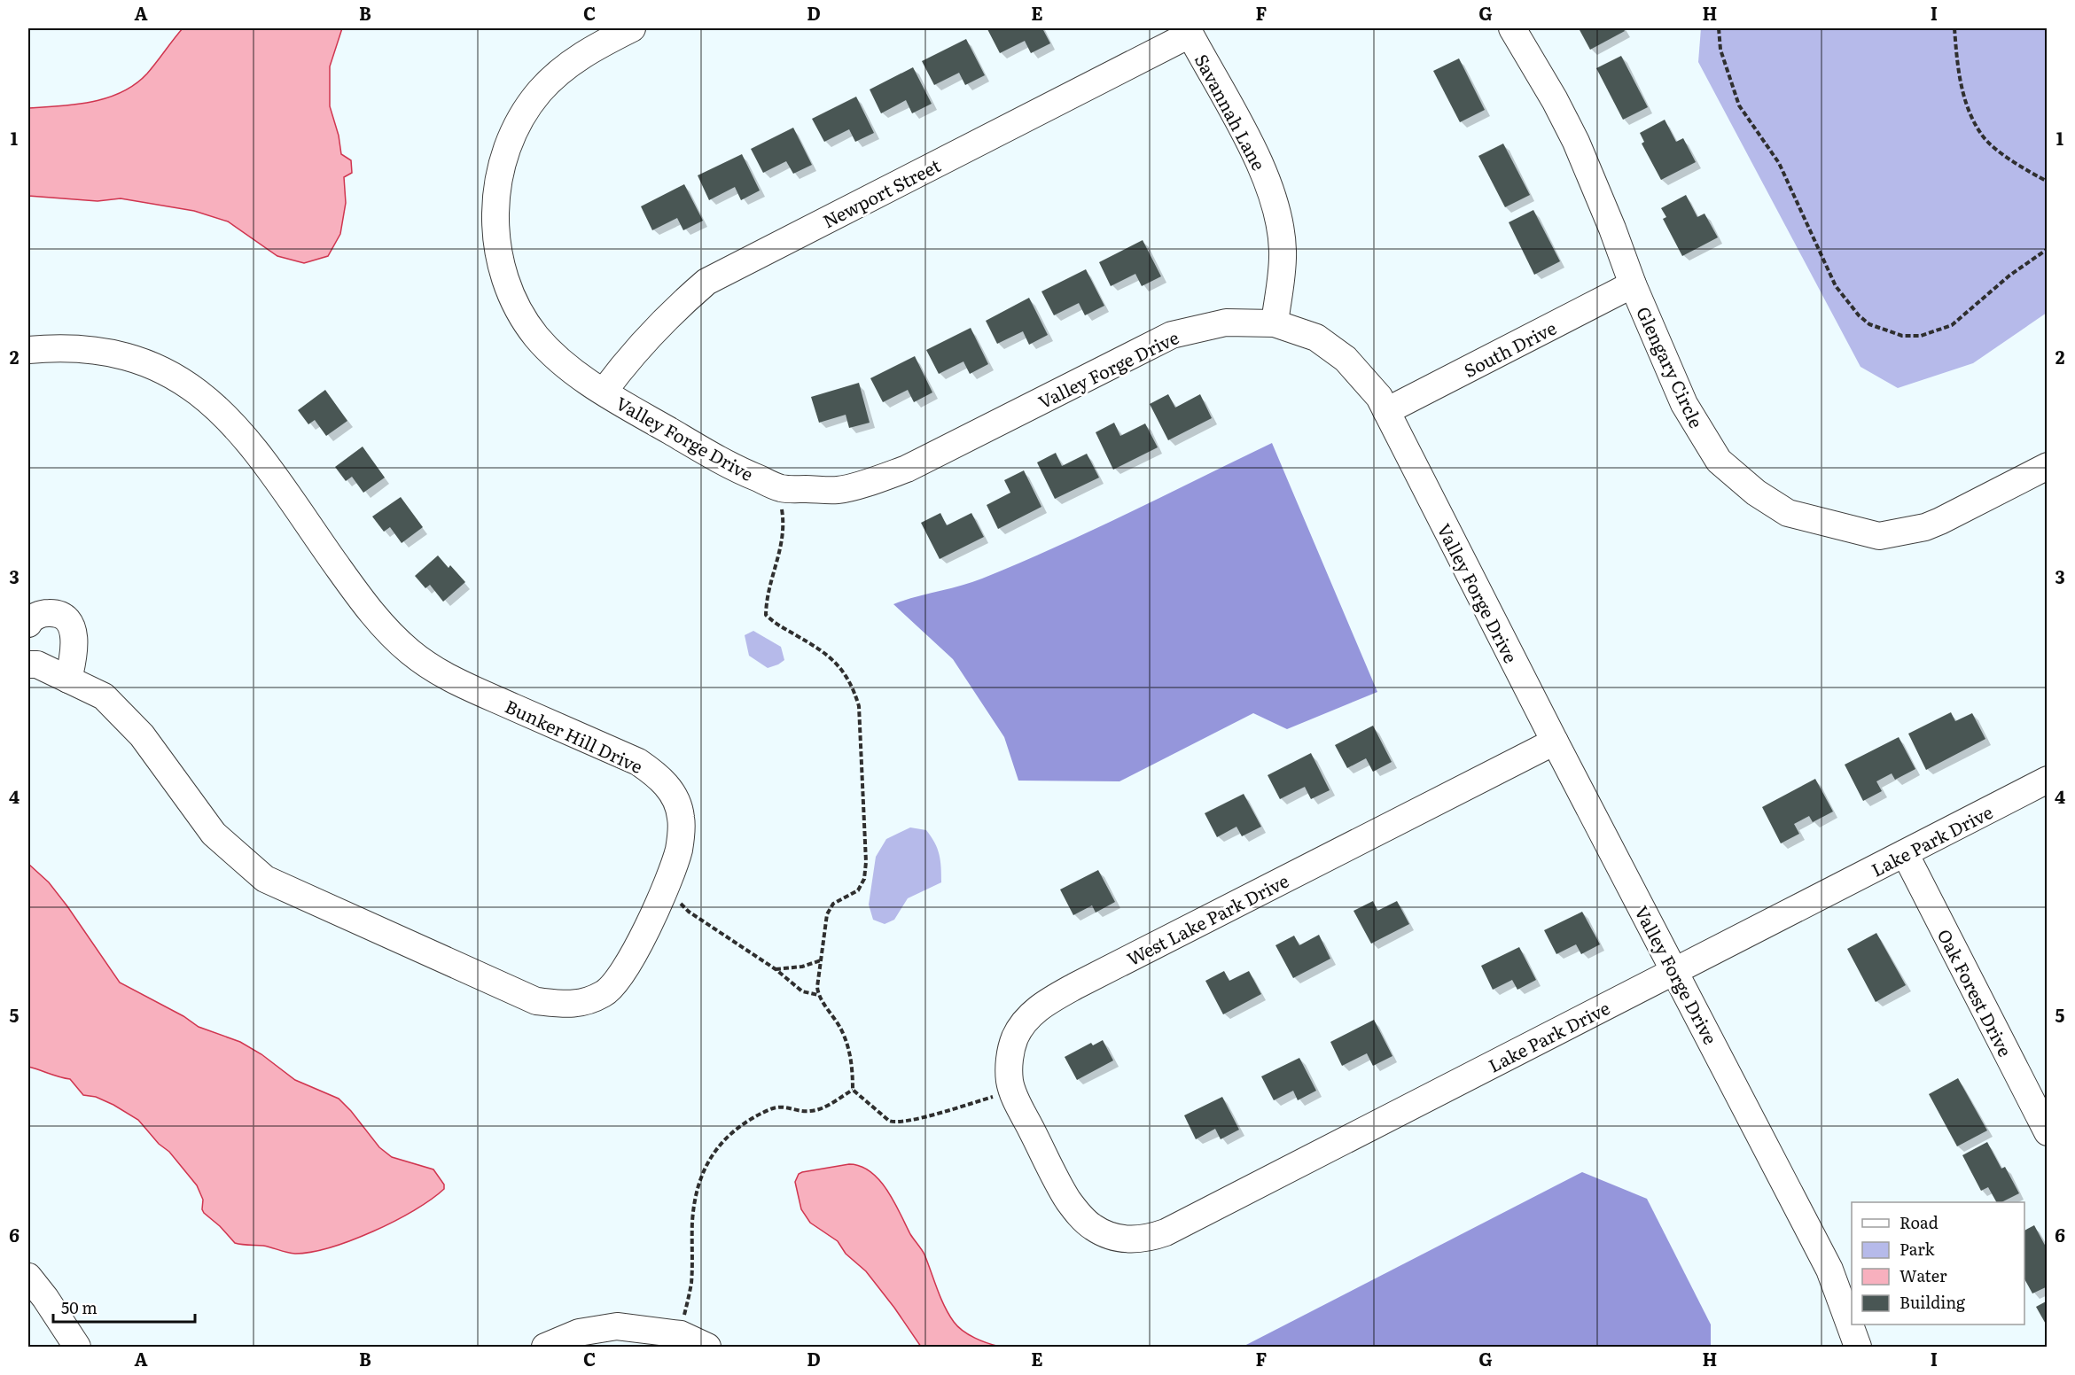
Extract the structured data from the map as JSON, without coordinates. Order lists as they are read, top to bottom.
{
  "streets": {
    "street": [
      "Savannah Lane",
      "Newport Street",
      "South Drive",
      "Glengary Circle",
      "Valley Forge Drive",
      "Bunker Hill Drive",
      "Lake Park Drive",
      "West Lake Park Drive",
      "Oak Forest Drive"
    ]
  },
  "crossings": [
    ["Savannah Lane", "Newport Street"],
    ["Savannah Lane", "Valley Forge Drive"],
    ["Newport Street", "Valley Forge Drive"],
    ["South Drive", "Glengary Circle"],
    ["South Drive", "Valley Forge Drive"],
    ["Valley Forge Drive", "Lake Park Drive"],
    ["Valley Forge Drive", "West Lake Park Drive"],
    ["Lake Park Drive", "West Lake Park Drive"],
    ["Lake Park Drive", "Oak Forest Drive"]
  ],
  "legend": [
    "Road",
    "Park",
    "Water",
    "Building"
  ],
  "scale_bar": "50 m",
  "grid": {
    "columns": [
      "A",
      "B",
      "C",
      "D",
      "E",
      "F",
      "G",
      "H",
      "I"
    ],
    "rows": [
      "1",
      "2",
      "3",
      "4",
      "5",
      "6"
    ]
  }
}
